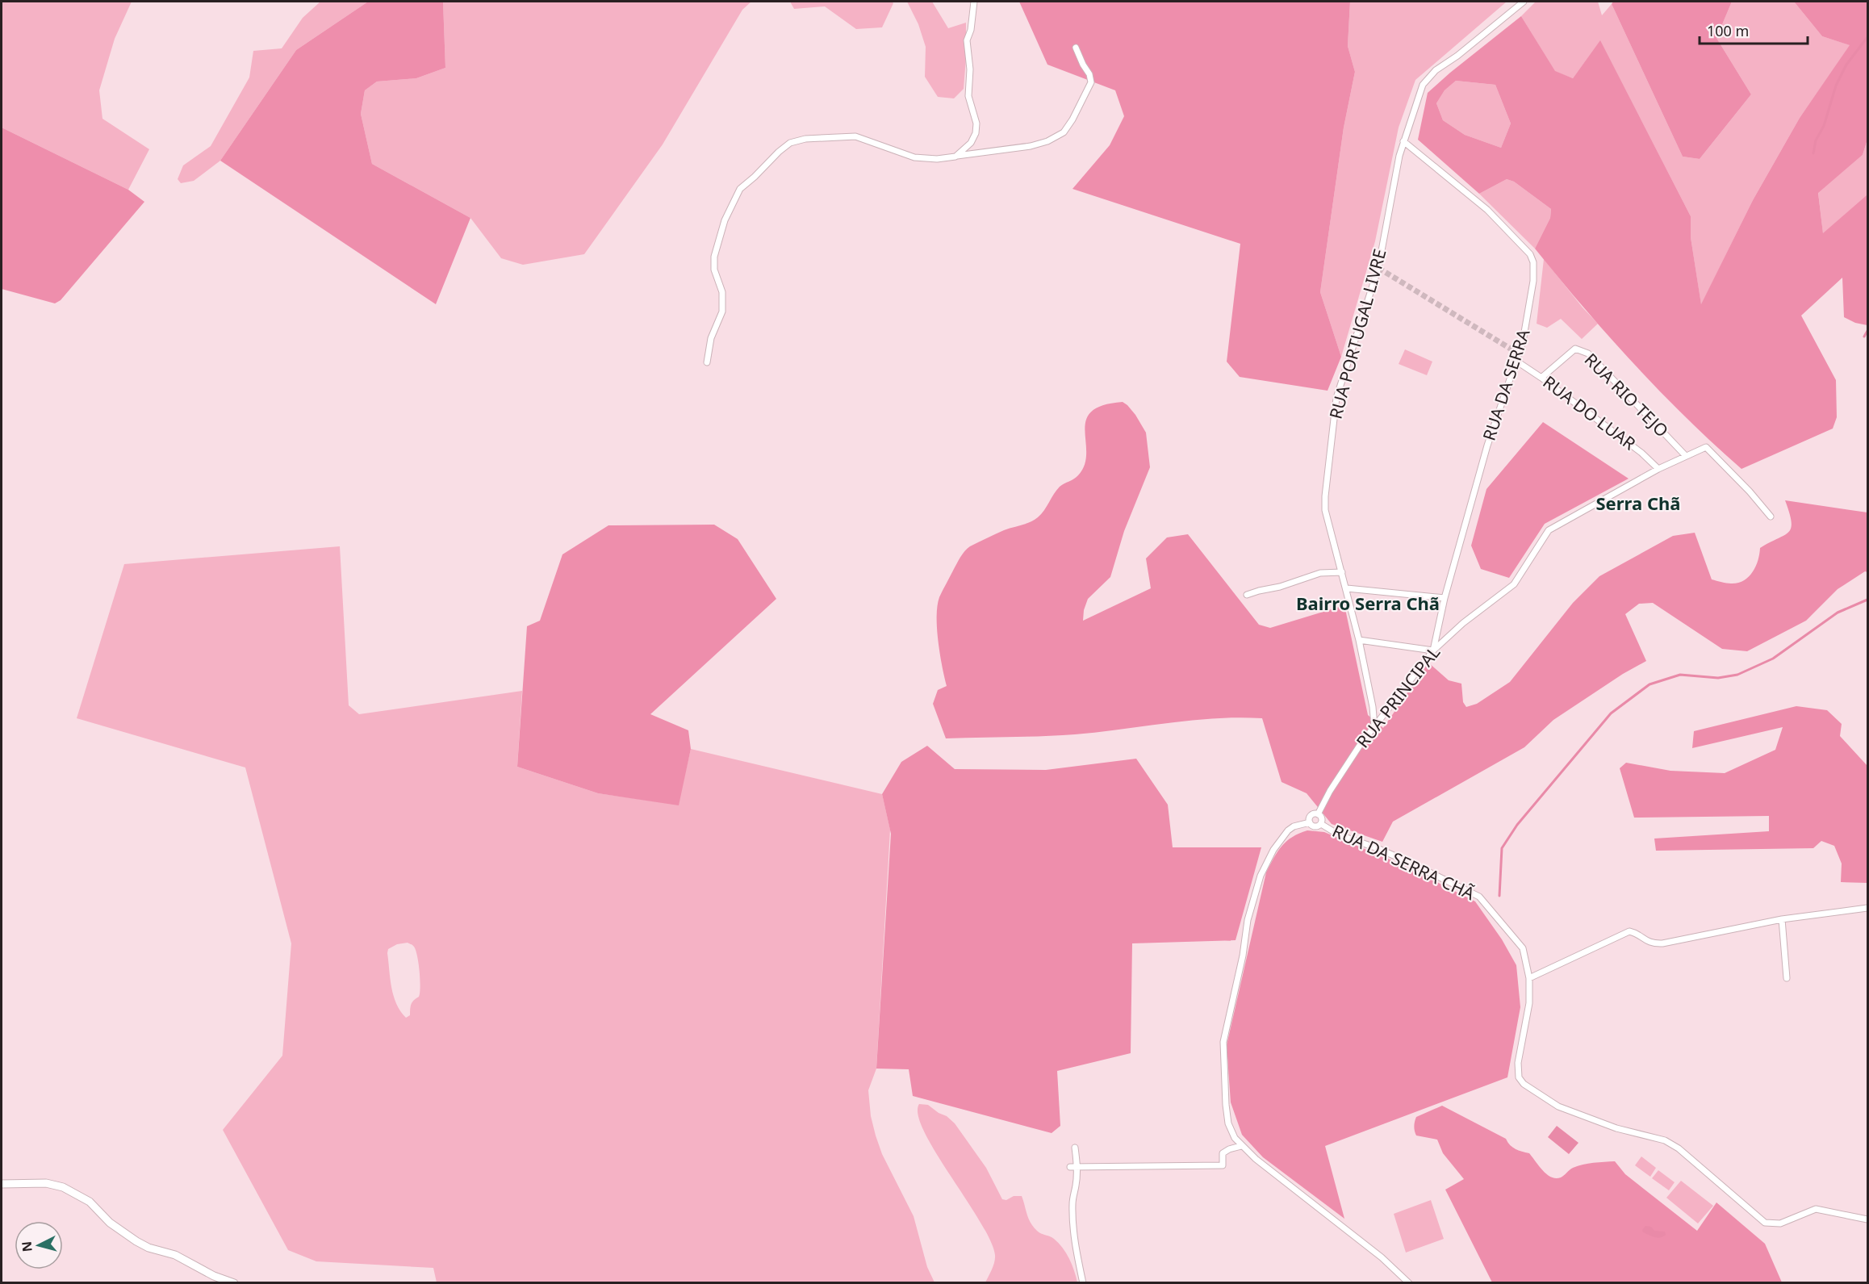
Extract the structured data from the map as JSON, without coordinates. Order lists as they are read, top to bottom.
{
  "streets": {
    "street": [
      "RUA PORTUGAL LIVRE",
      "RUA DA SERRA",
      "RUA RIO TEJO",
      "RUA DO LUAR",
      "RUA PRINCIPAL",
      "RUA DA SERRA CHÃ"
    ]
  },
  "crossings": [
    ["RUA PORTUGAL LIVRE", "RUA DA SERRA"],
    ["RUA PORTUGAL LIVRE", "RUA PRINCIPAL"],
    ["RUA DA SERRA", "RUA DO LUAR"],
    ["RUA DA SERRA", "RUA PRINCIPAL"],
    ["RUA RIO TEJO", "RUA DO LUAR"],
    ["RUA RIO TEJO", "RUA PRINCIPAL"],
    ["RUA DO LUAR", "RUA PRINCIPAL"],
    ["RUA PRINCIPAL", "RUA DA SERRA CHÃ"]
  ],
  "districts": ["Serra Chã", "Bairro Serra Chã"],
  "scale_bar": "100 m",
  "north": "left"
}
